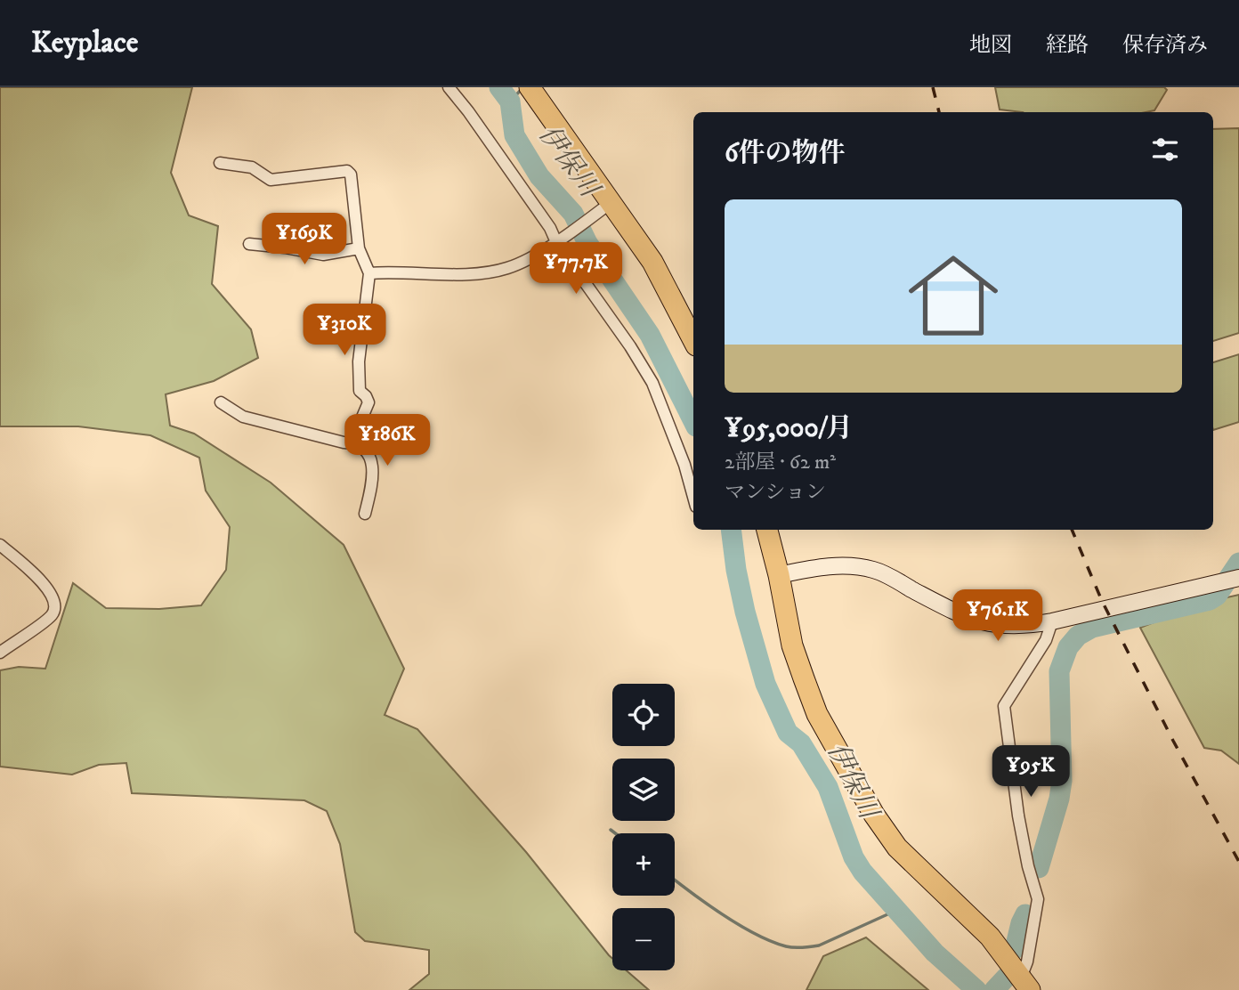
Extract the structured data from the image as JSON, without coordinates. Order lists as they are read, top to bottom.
{
  "water": ["伊保川"],
  "page": {
    "header": "Keyplace",
    "nav": ["地図", "経路", "保存済み"],
    "heading": "6件の物件",
    "list": [
      {
        "name": "¥95,000/月",
        "note": "2部屋 · 62 m² · マンション"
      }
    ],
    "price": [
      "¥169K",
      "¥77.7K",
      "¥310K",
      "¥186K",
      "¥76.1K",
      "¥95K"
    ],
    "map_buttons": ["+", "−"]
  }
}
